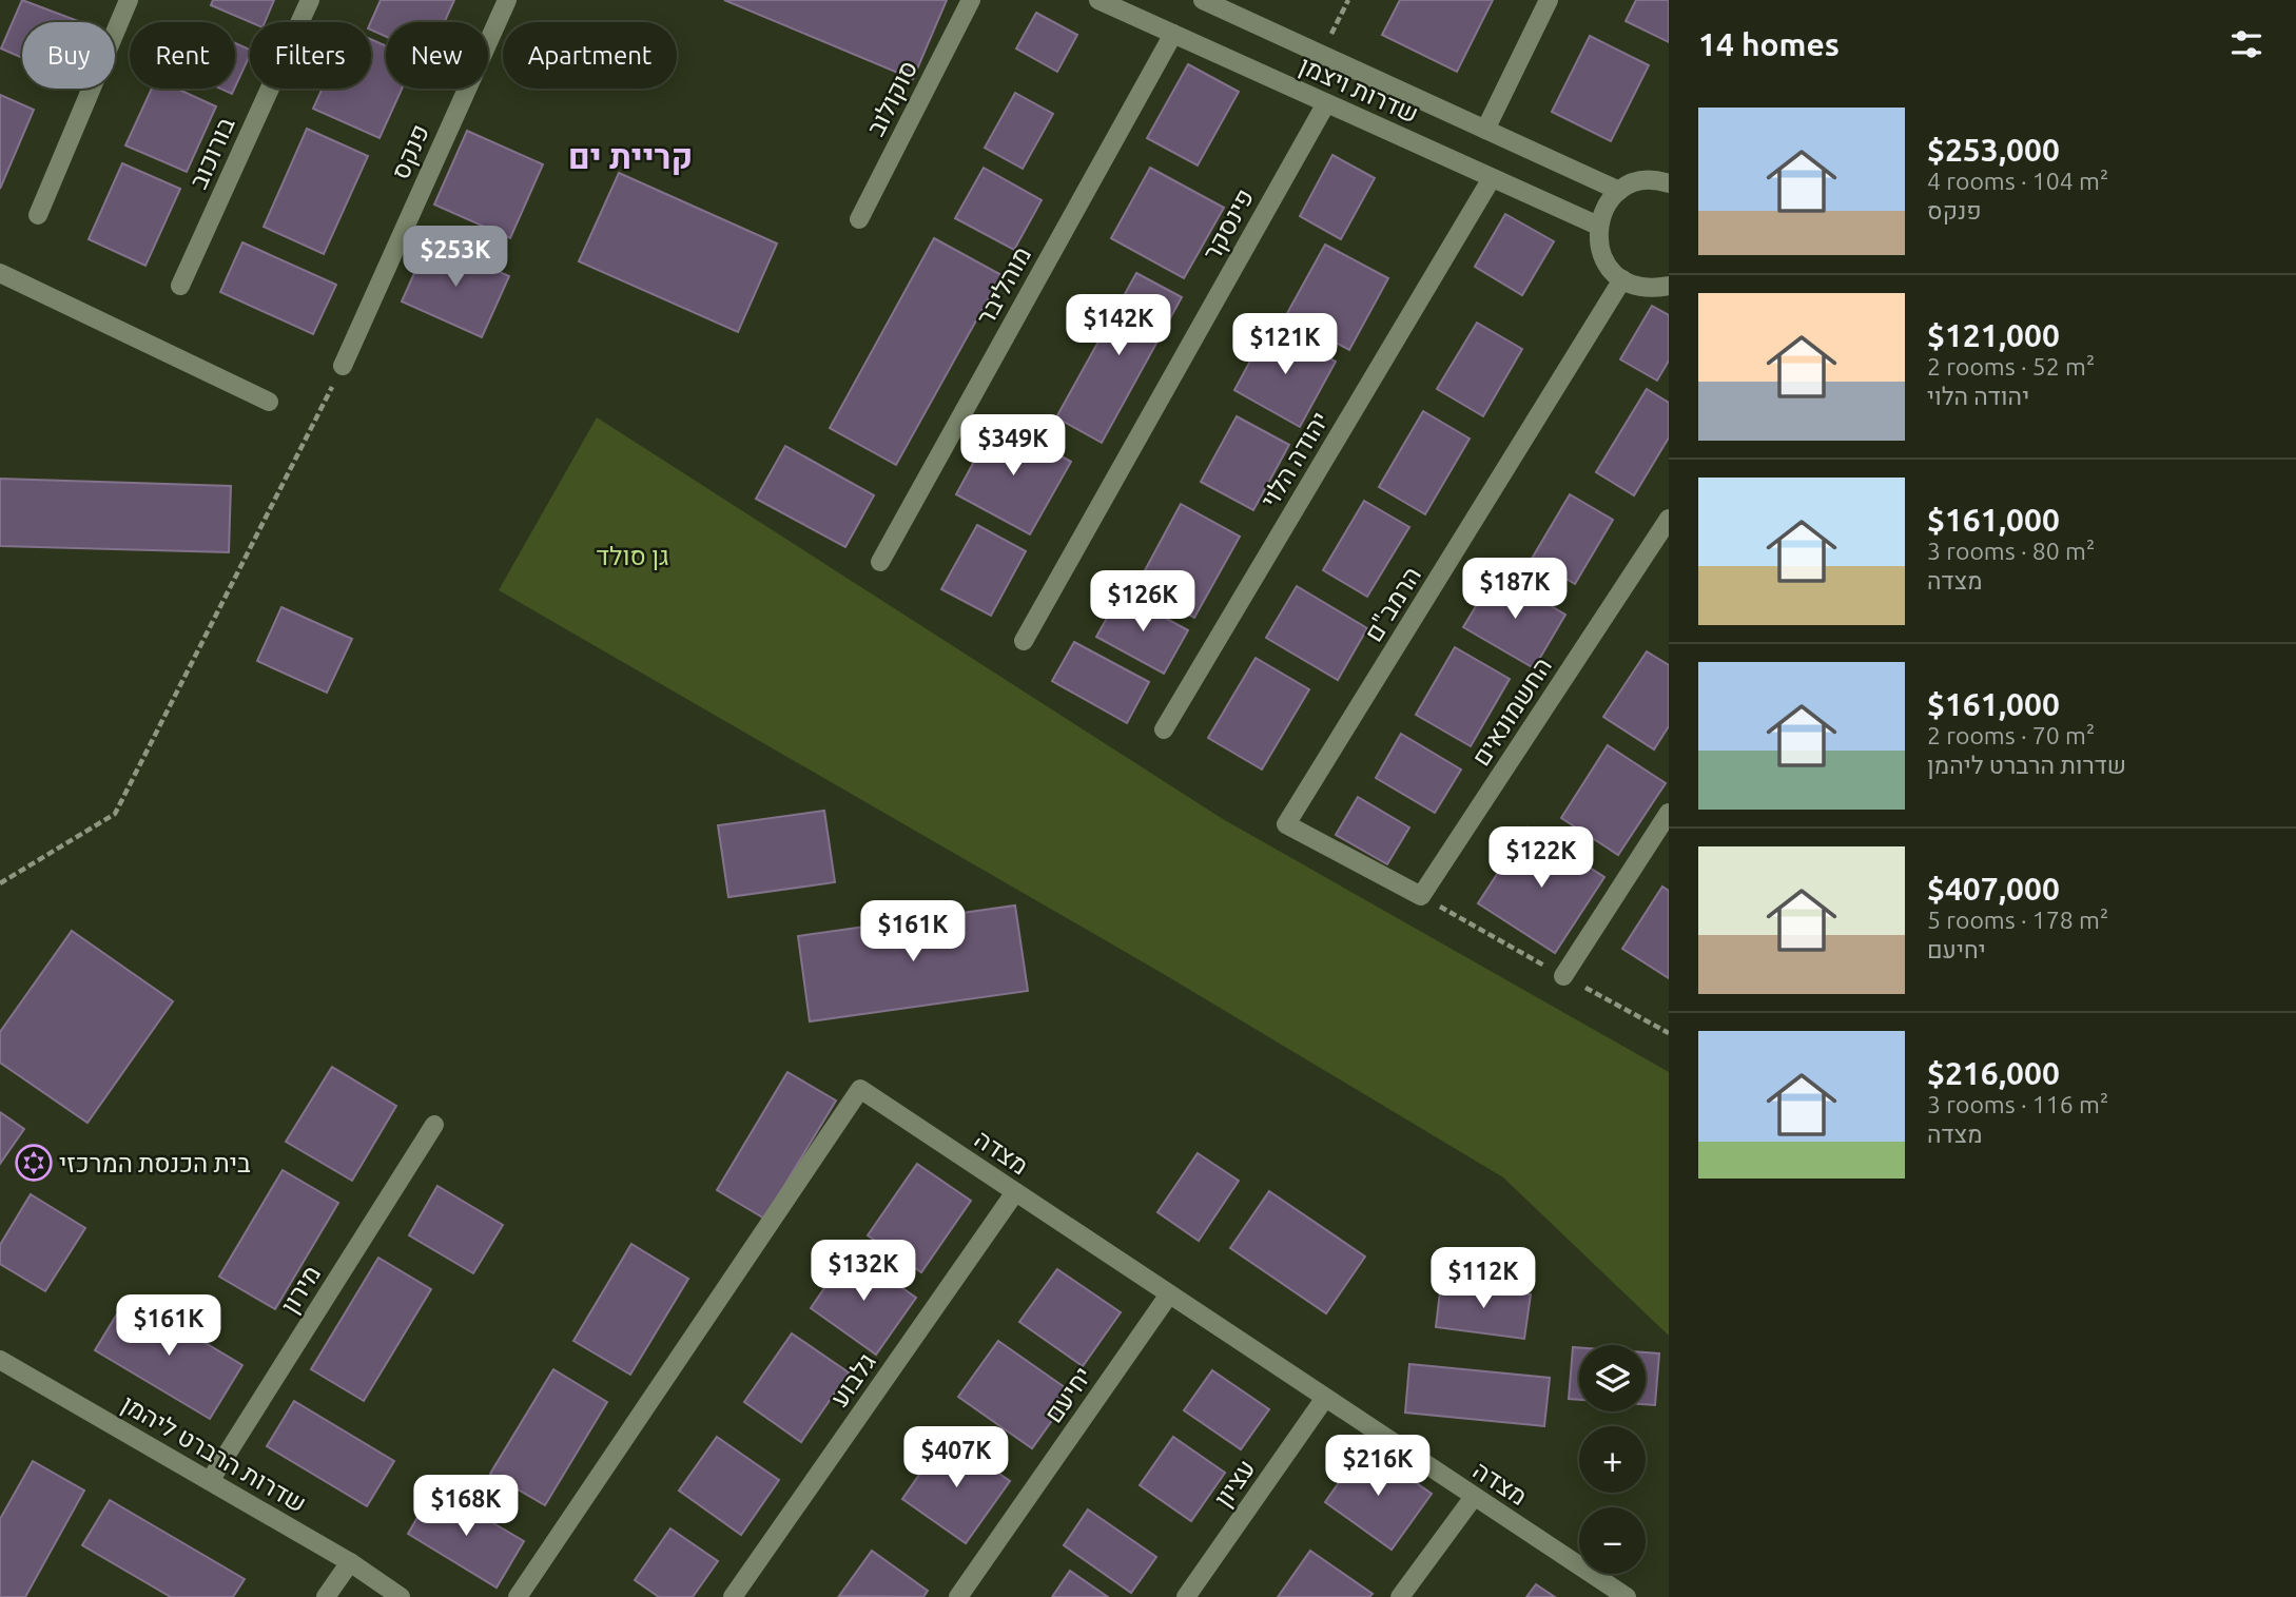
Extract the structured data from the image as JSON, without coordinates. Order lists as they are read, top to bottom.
{
  "streets": {
    "street": [
      "שדרות ויצמן",
      "סוקולוב",
      "פנקס",
      "בורוכוב",
      "פינסקר",
      "מוהליבר",
      "יהודה הלוי",
      "הרמב\"ם",
      "החשמונאים",
      "מצדה",
      "מירון",
      "גלבוע",
      "יחיעם",
      "שדרות הרברט ליהמן",
      "עציון"
    ]
  },
  "crossings": [
    ["שדרות ויצמן", "פינסקר"],
    ["שדרות ויצמן", "מוהליבר"],
    ["שדרות ויצמן", "יהודה הלוי"],
    ["הרמב\"ם", "החשמונאים"],
    ["מצדה", "גלבוע"],
    ["מצדה", "יחיעם"],
    ["מצדה", "עציון"],
    ["מירון", "שדרות הרברט ליהמן"]
  ],
  "districts": ["קריית ים"],
  "parks": ["גן סולד"],
  "places": {
    "synagogue": ["בית הכנסת המרכזי"]
  },
  "page": {
    "heading": "14 homes",
    "chip": [
      "Buy",
      "Rent",
      "Filters",
      "New",
      "Apartment"
    ],
    "list": [
      {
        "name": "$253,000",
        "note": "4 rooms · 104 m² · פנקס"
      },
      {
        "name": "$121,000",
        "note": "2 rooms · 52 m² · יהודה הלוי"
      },
      {
        "name": "$161,000",
        "note": "3 rooms · 80 m² · מצדה"
      },
      {
        "name": "$161,000",
        "note": "2 rooms · 70 m² · שדרות הרברט ליהמן"
      },
      {
        "name": "$407,000",
        "note": "5 rooms · 178 m² · יחיעם"
      },
      {
        "name": "$216,000",
        "note": "3 rooms · 116 m² · מצדה"
      }
    ],
    "price": [
      "$253K",
      "$142K",
      "$121K",
      "$349K",
      "$187K",
      "$126K",
      "$122K",
      "$161K",
      "$132K",
      "$112K",
      "$161K",
      "$407K",
      "$216K",
      "$168K"
    ],
    "map_buttons": ["+", "−"]
  }
}
